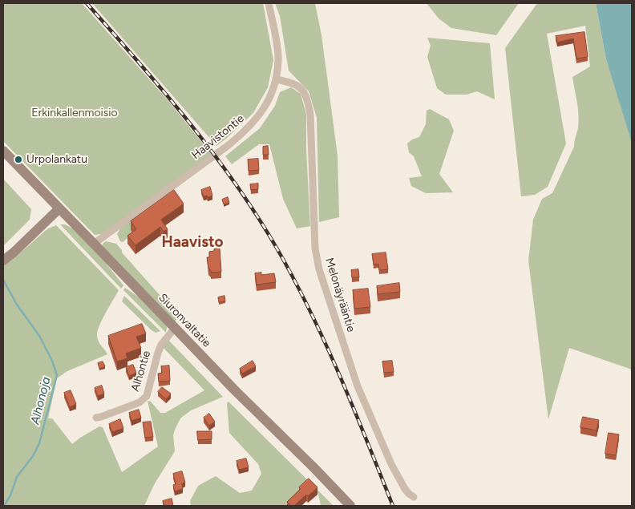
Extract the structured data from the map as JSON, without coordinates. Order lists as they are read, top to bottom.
{
  "streets": {
    "main road": ["Siuronvaltatie"],
    "street": ["Haavistontie", "Melonäyrääntie", "Alhontie"]
  },
  "crossings": [
    ["Haavistontie", "Melonäyrääntie"],
    ["Haavistontie", "Siuronvaltatie"],
    ["Siuronvaltatie", "Alhontie"]
  ],
  "districts": ["Haavisto"],
  "water": ["Alhonoja"],
  "parks": ["Erkinkallenmoisio"],
  "places": ["Urpolankatu"]
}
